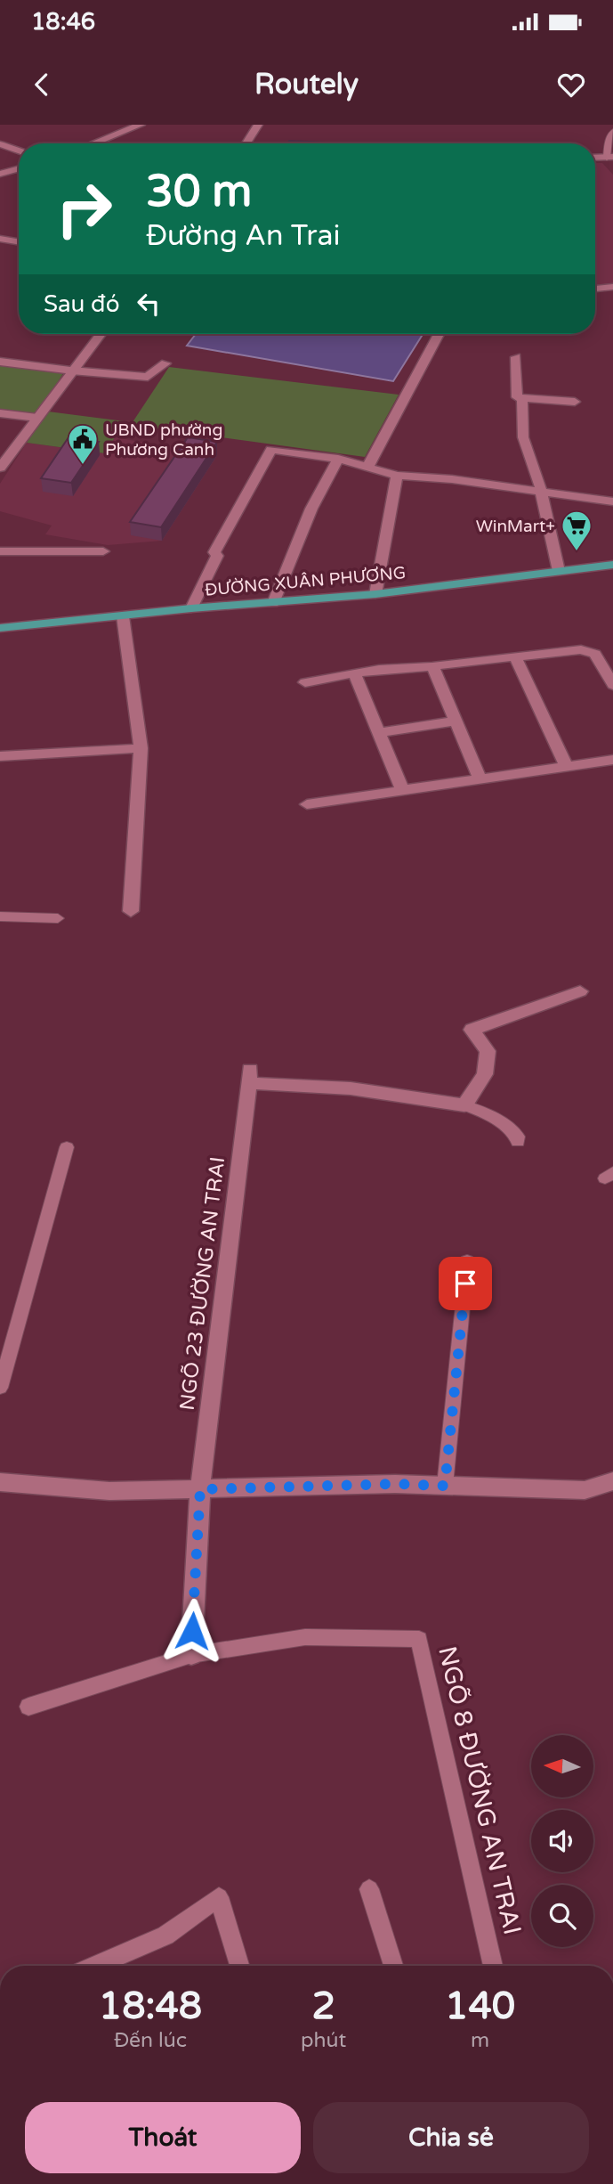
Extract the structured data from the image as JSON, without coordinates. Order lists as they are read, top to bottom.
{
  "streets": {
    "main road": ["ĐƯỜNG XUÂN PHƯƠNG"],
    "street": ["NGÕ 23 ĐƯỜNG AN TRAI"],
    "lane": ["NGÕ 8 ĐƯỜNG AN TRAI"]
  },
  "places": {
    "public building": ["UBND phường Phương Canh"],
    "supermarket": ["WinMart+"]
  },
  "north": "left",
  "page": {
    "status": "18:46",
    "header": "Routely",
    "turn": ["30 m", "Đường An Trai"],
    "then": "Sau đó",
    "eta": [
      "18:48",
      "Đến lúc",
      "2",
      "phút",
      "140",
      "m"
    ],
    "buttons": ["Thoát", "Chia sẻ"]
  }
}
